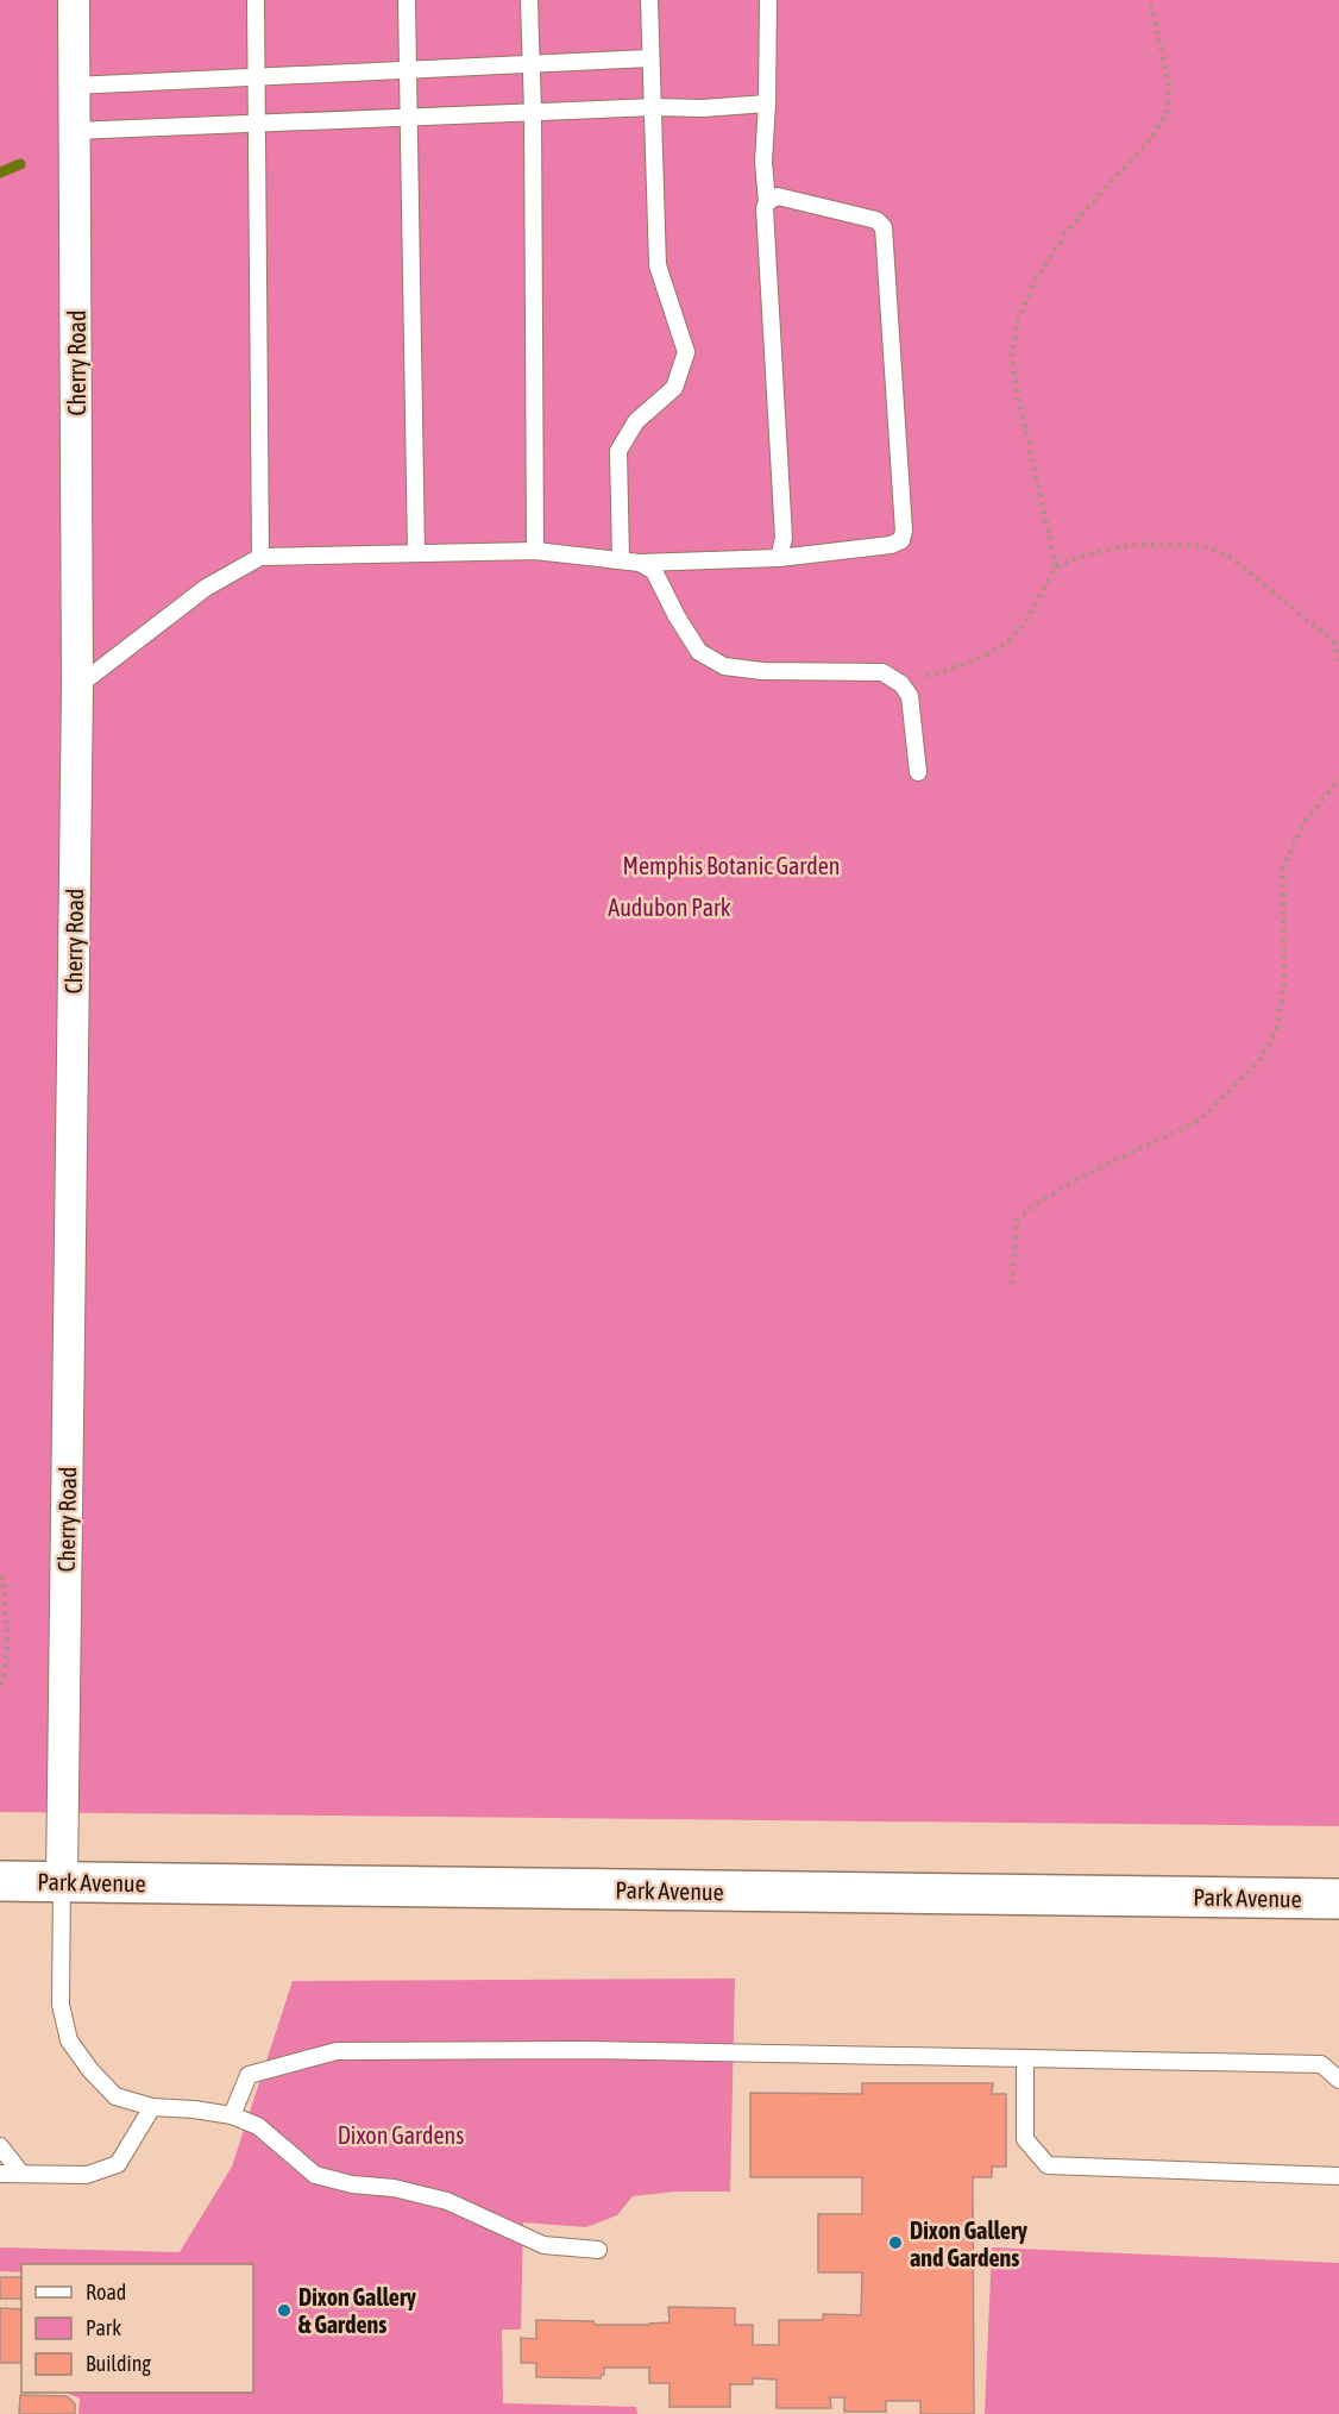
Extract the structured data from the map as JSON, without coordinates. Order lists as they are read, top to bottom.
{
  "streets": {
    "main road": ["Park Avenue"],
    "street": ["Cherry Road"]
  },
  "crossings": [
    ["Cherry Road", "Park Avenue"]
  ],
  "parks": ["Memphis Botanic Garden", "Audubon Park", "Dixon Gardens"],
  "places": ["Dixon Gallery and Gardens", "Dixon Gallery & Gardens"],
  "legend": ["Road", "Park", "Building"]
}
